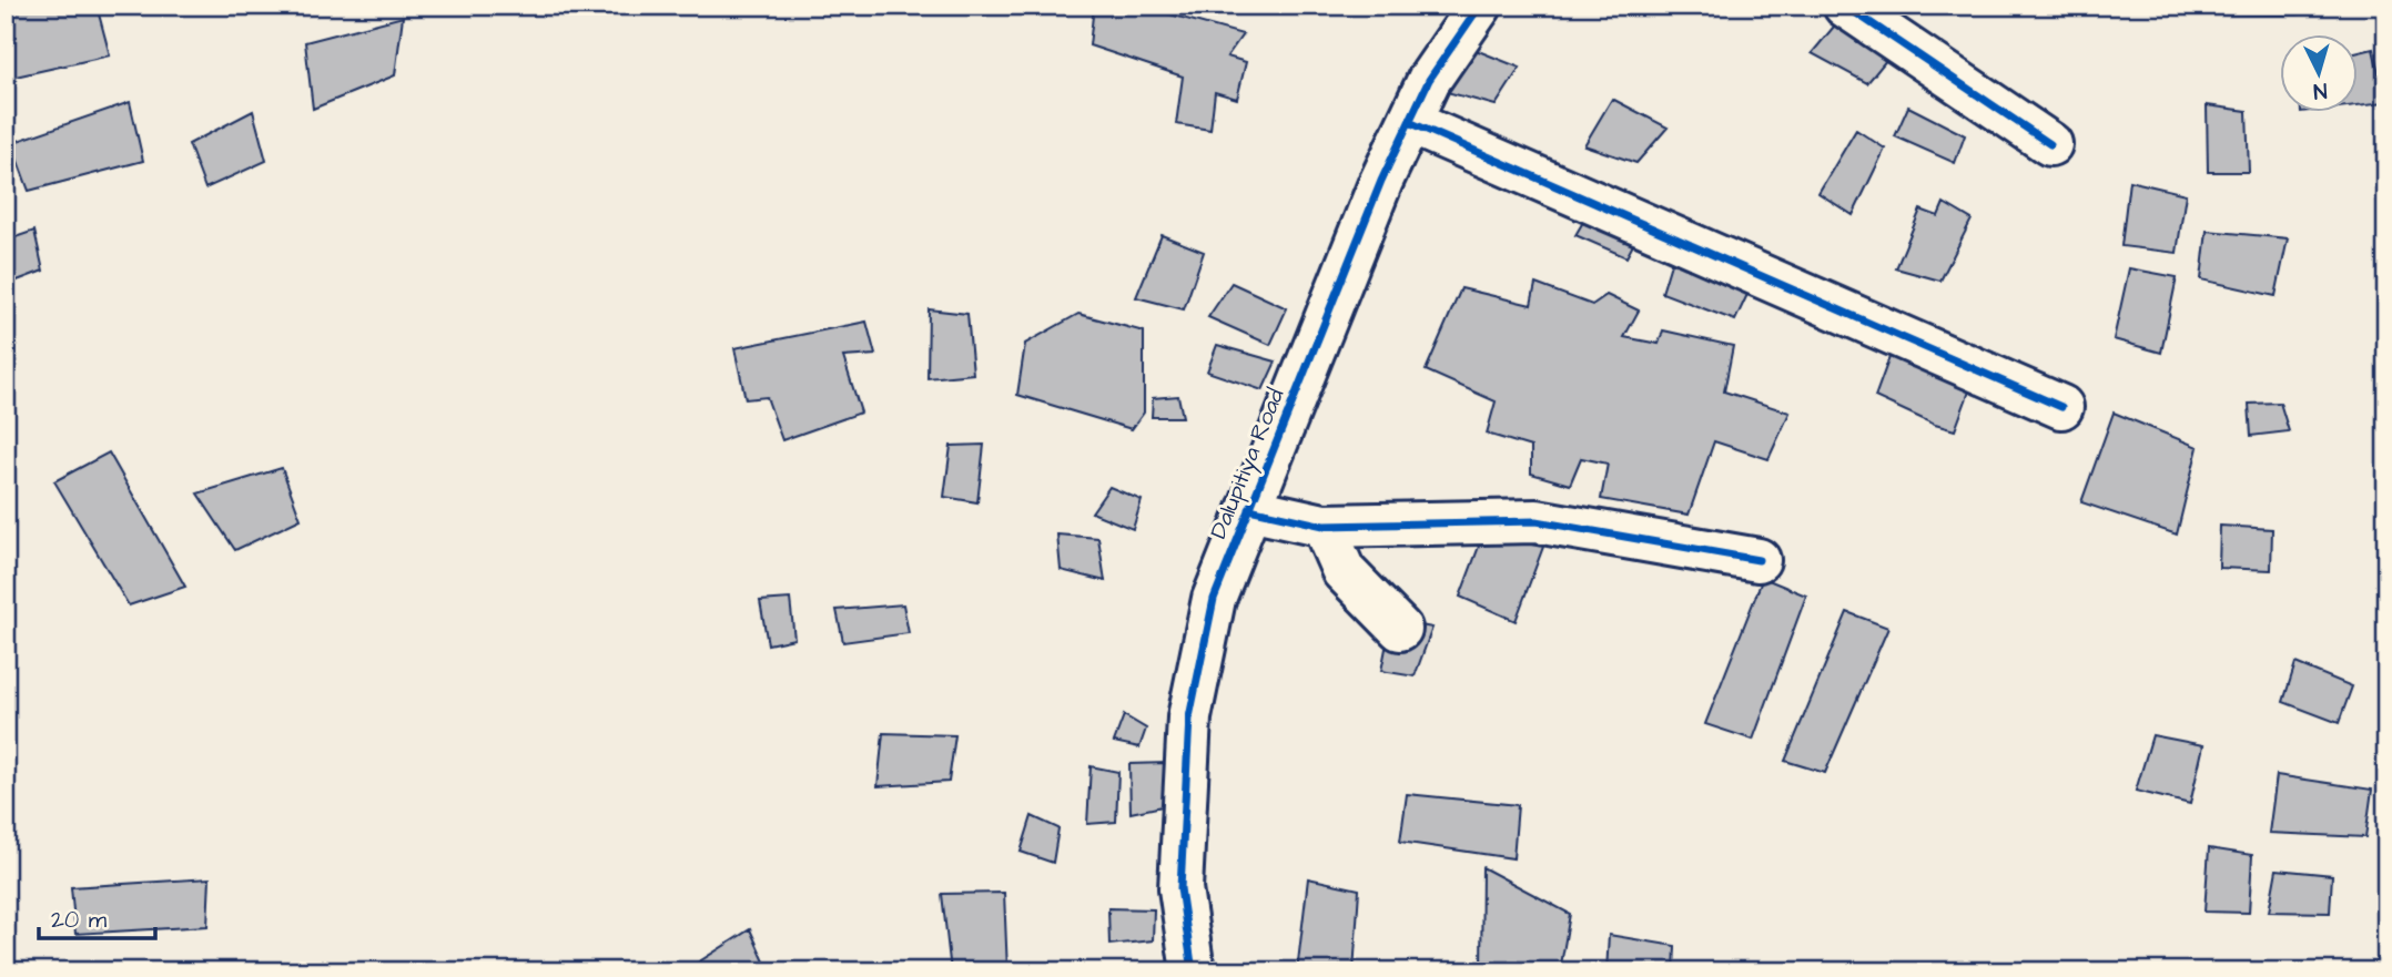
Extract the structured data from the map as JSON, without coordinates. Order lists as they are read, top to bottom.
{
  "streets": {
    "street": ["Dalupitiya Road"]
  },
  "scale_bar": "20 m",
  "north": "bottom"
}
